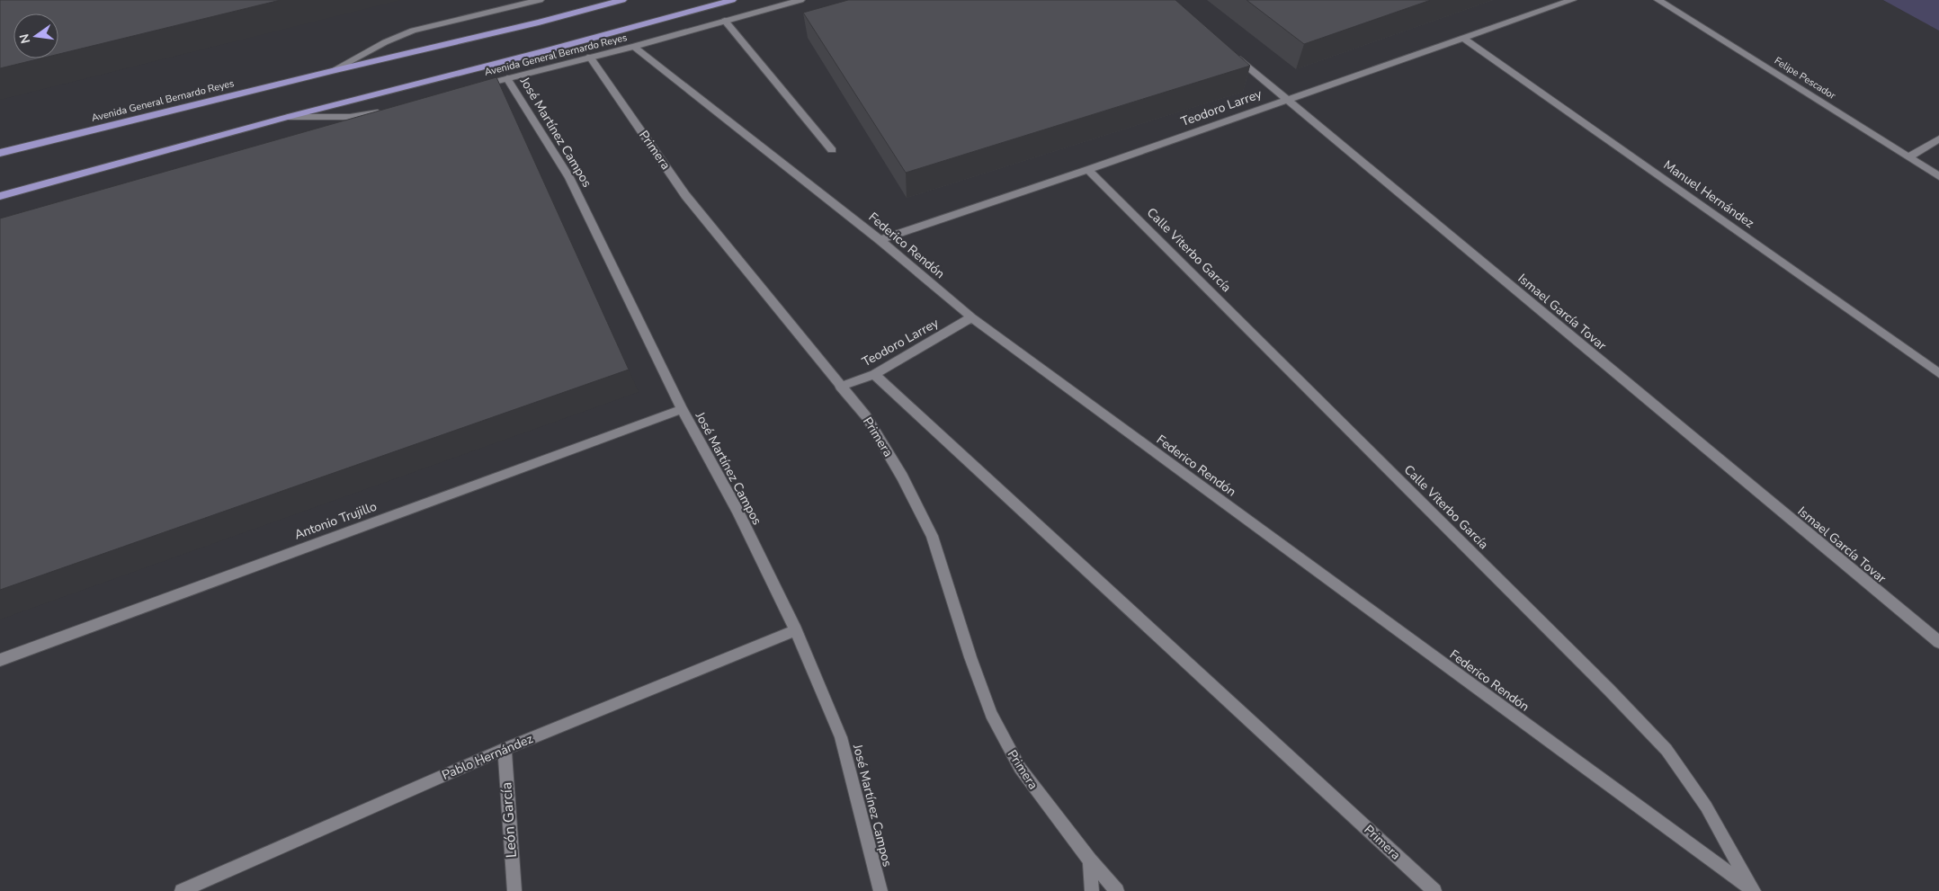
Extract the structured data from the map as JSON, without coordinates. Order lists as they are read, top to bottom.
{
  "streets": {
    "main road": ["Avenida General Bernardo Reyes"],
    "street": [
      "Felipe Pescador",
      "Teodoro Larrey",
      "José Martínez Campos",
      "Primera",
      "Manuel Hernández",
      "Federico Rendón",
      "Calle Viterbo García",
      "Ismael García Tovar",
      "Antonio Trujillo",
      "Pablo Hernández",
      "León García"
    ]
  },
  "crossings": [
    ["Avenida General Bernardo Reyes", "José Martínez Campos"],
    ["Avenida General Bernardo Reyes", "Primera"],
    ["Avenida General Bernardo Reyes", "Federico Rendón"],
    ["Teodoro Larrey", "Primera"],
    ["Teodoro Larrey", "Manuel Hernández"],
    ["Teodoro Larrey", "Federico Rendón"],
    ["Teodoro Larrey", "Calle Viterbo García"],
    ["Teodoro Larrey", "Ismael García Tovar"],
    ["José Martínez Campos", "Antonio Trujillo"],
    ["José Martínez Campos", "Pablo Hernández"],
    ["Federico Rendón", "Calle Viterbo García"],
    ["Pablo Hernández", "León García"]
  ],
  "north": "left"
}
